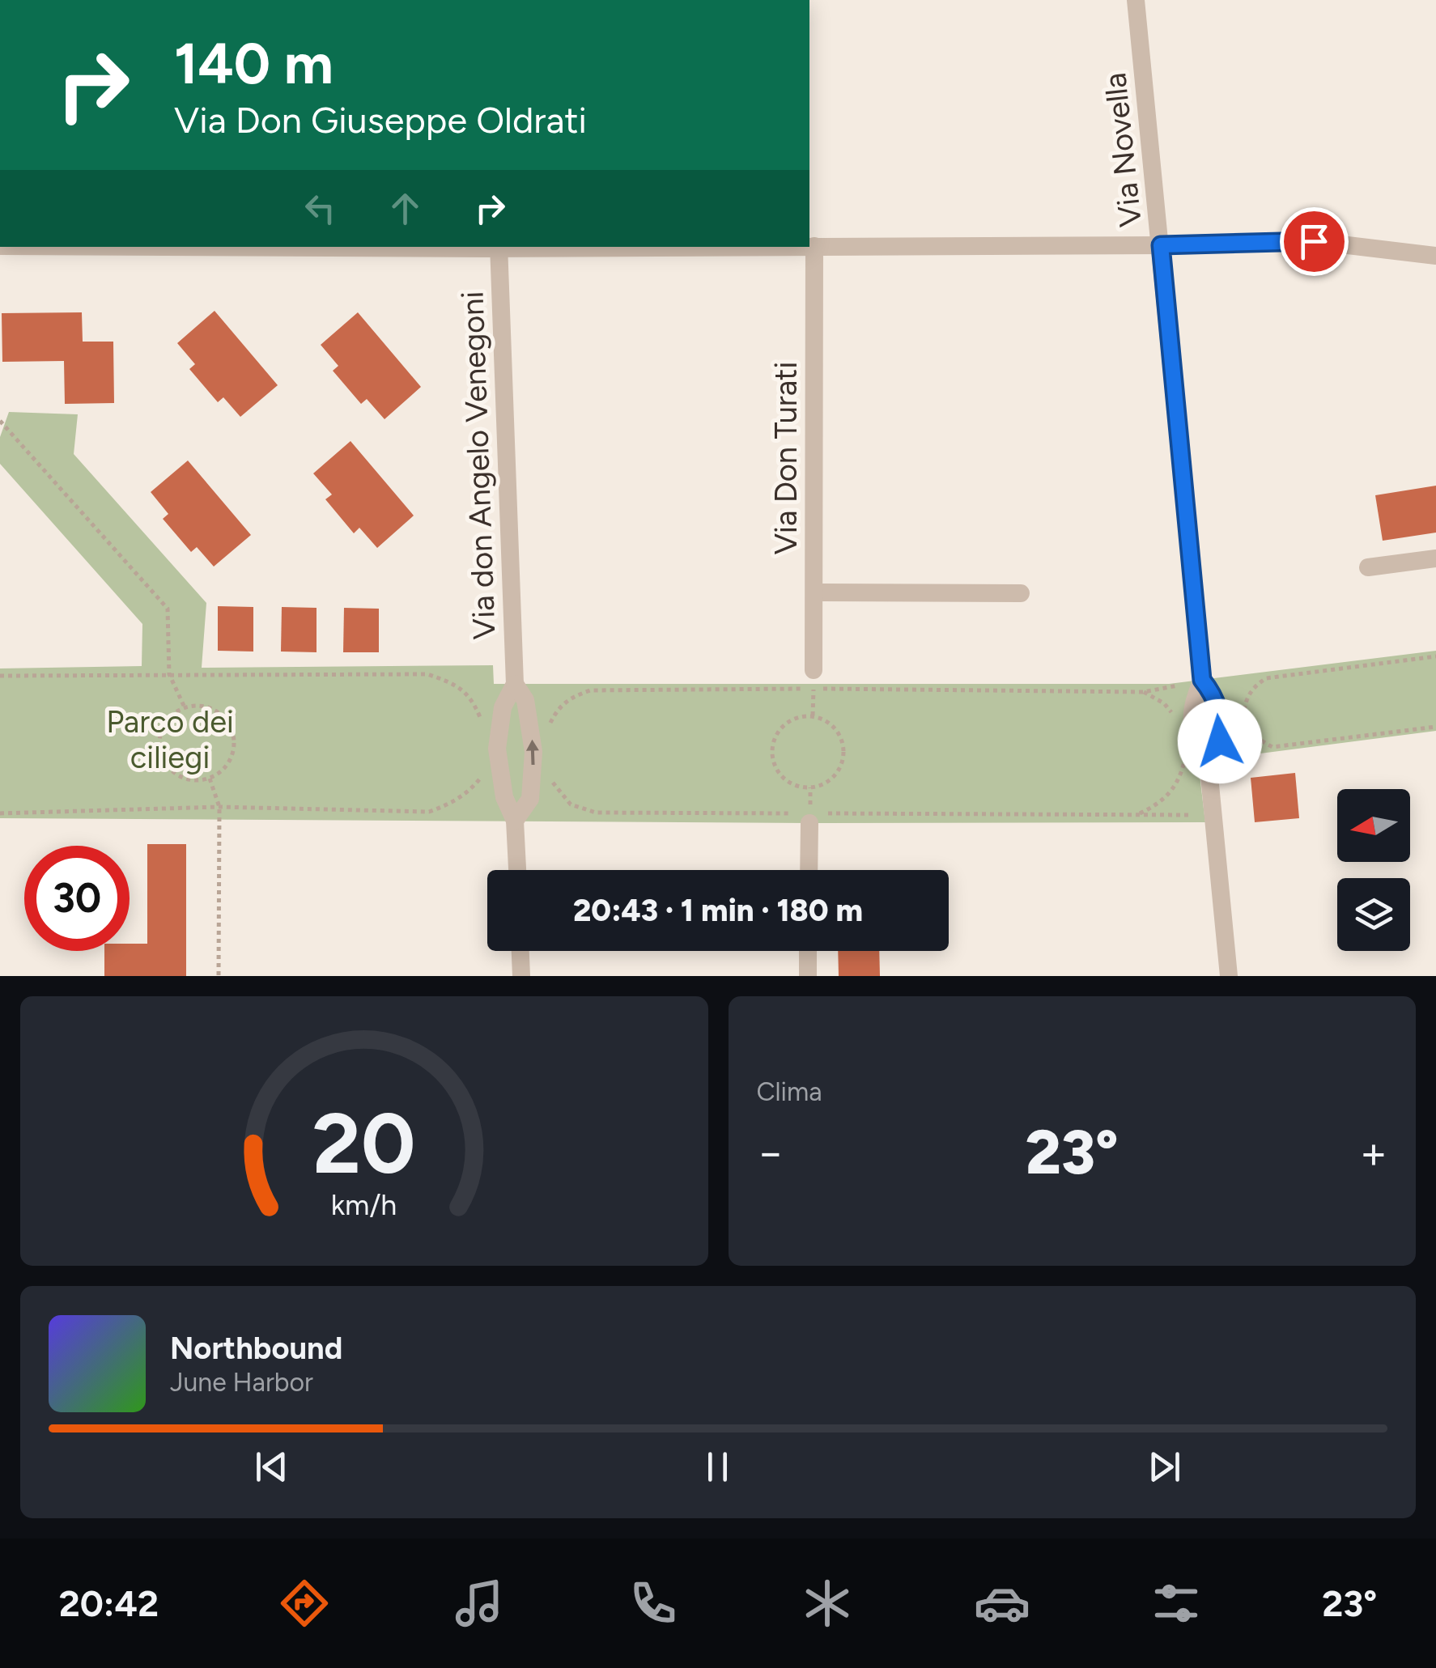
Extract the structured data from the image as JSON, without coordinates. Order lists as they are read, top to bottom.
{
  "streets": {
    "street": ["Via Novella", "Via Don Turati", "Via don Angelo Venegoni"]
  },
  "parks": ["Parco dei ciliegi"],
  "north": "left",
  "page": {
    "turn": ["140 m", "Via Don Giuseppe Oldrati"],
    "limit": "30",
    "trip": "20:43 · 1 min · 180 m",
    "tile": "Clima",
    "heat": ["−", "23°", "+"],
    "song": ["Northbound", "June Harbor"],
    "tabs": ["20:42", "23°"],
    "gauge": ["20", "km/h"]
  }
}
